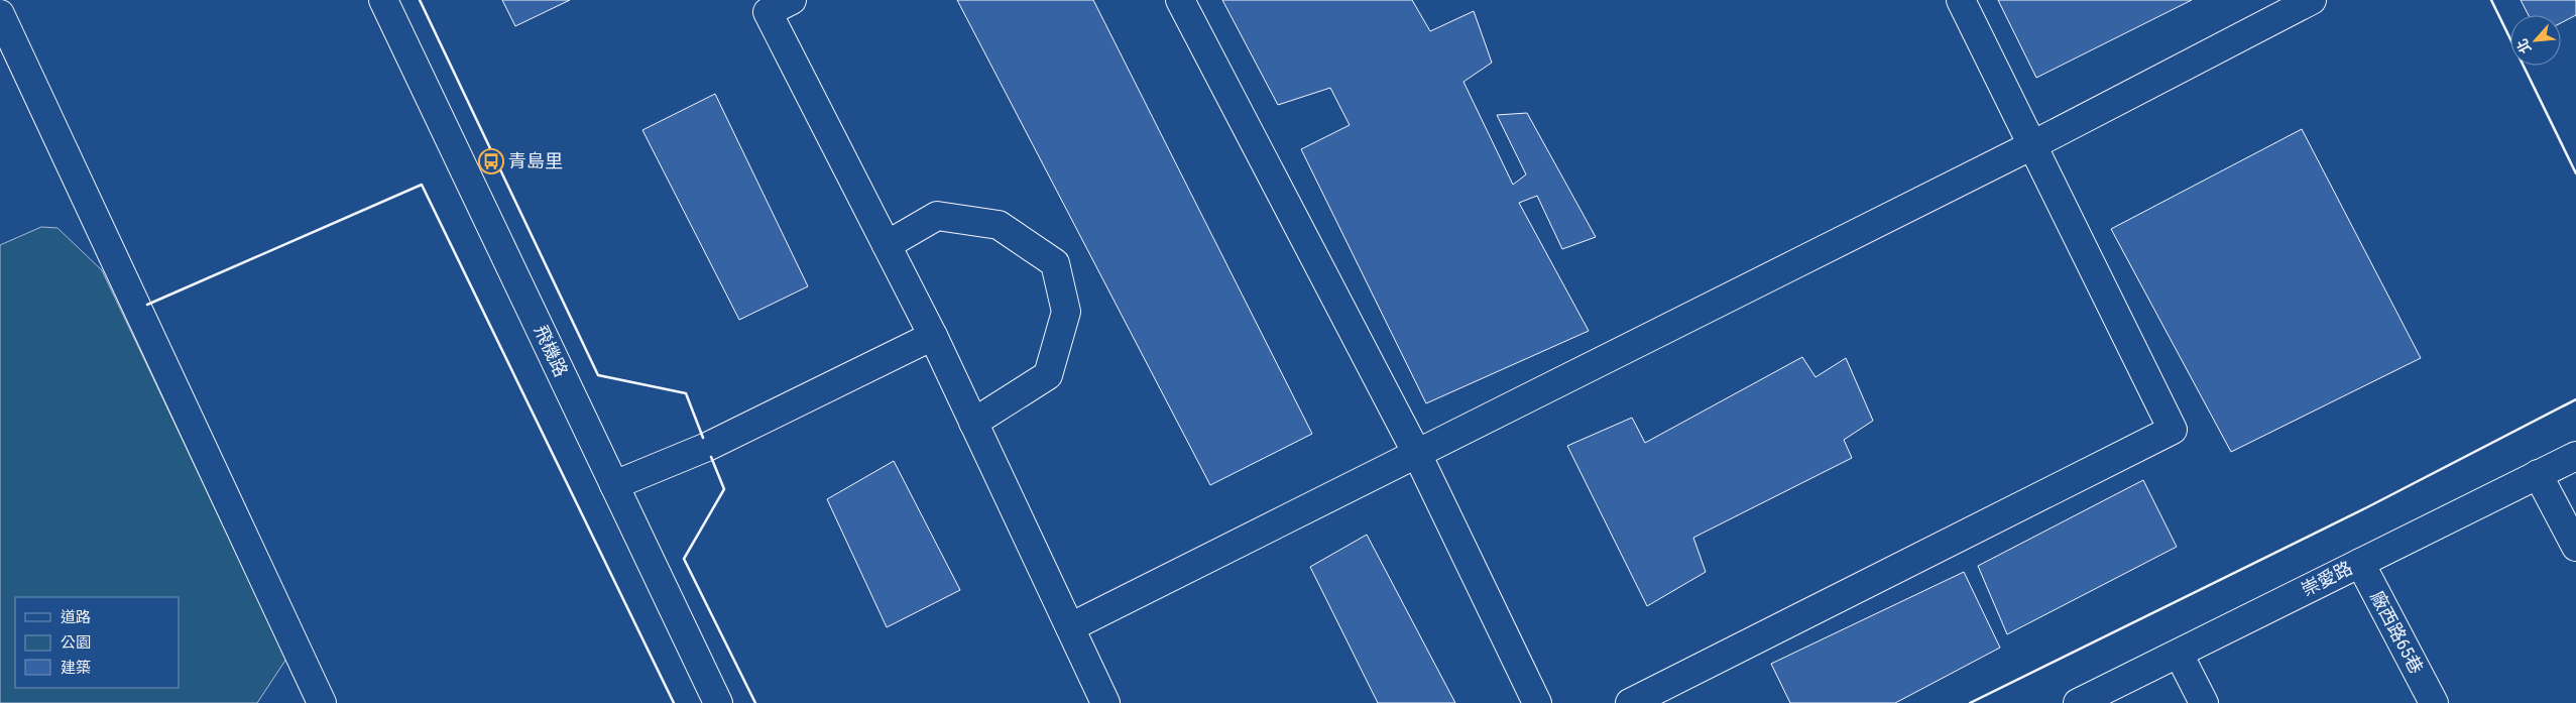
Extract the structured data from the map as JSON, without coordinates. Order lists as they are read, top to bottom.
{
  "streets": {
    "street": ["飛機路", "崇愛路", "廠西路65巷"]
  },
  "crossings": [
    ["崇愛路", "廠西路65巷"]
  ],
  "places": {
    "bus stop": ["青島里"]
  },
  "legend": ["道路", "公園", "建築"],
  "north": "bottom left"
}
